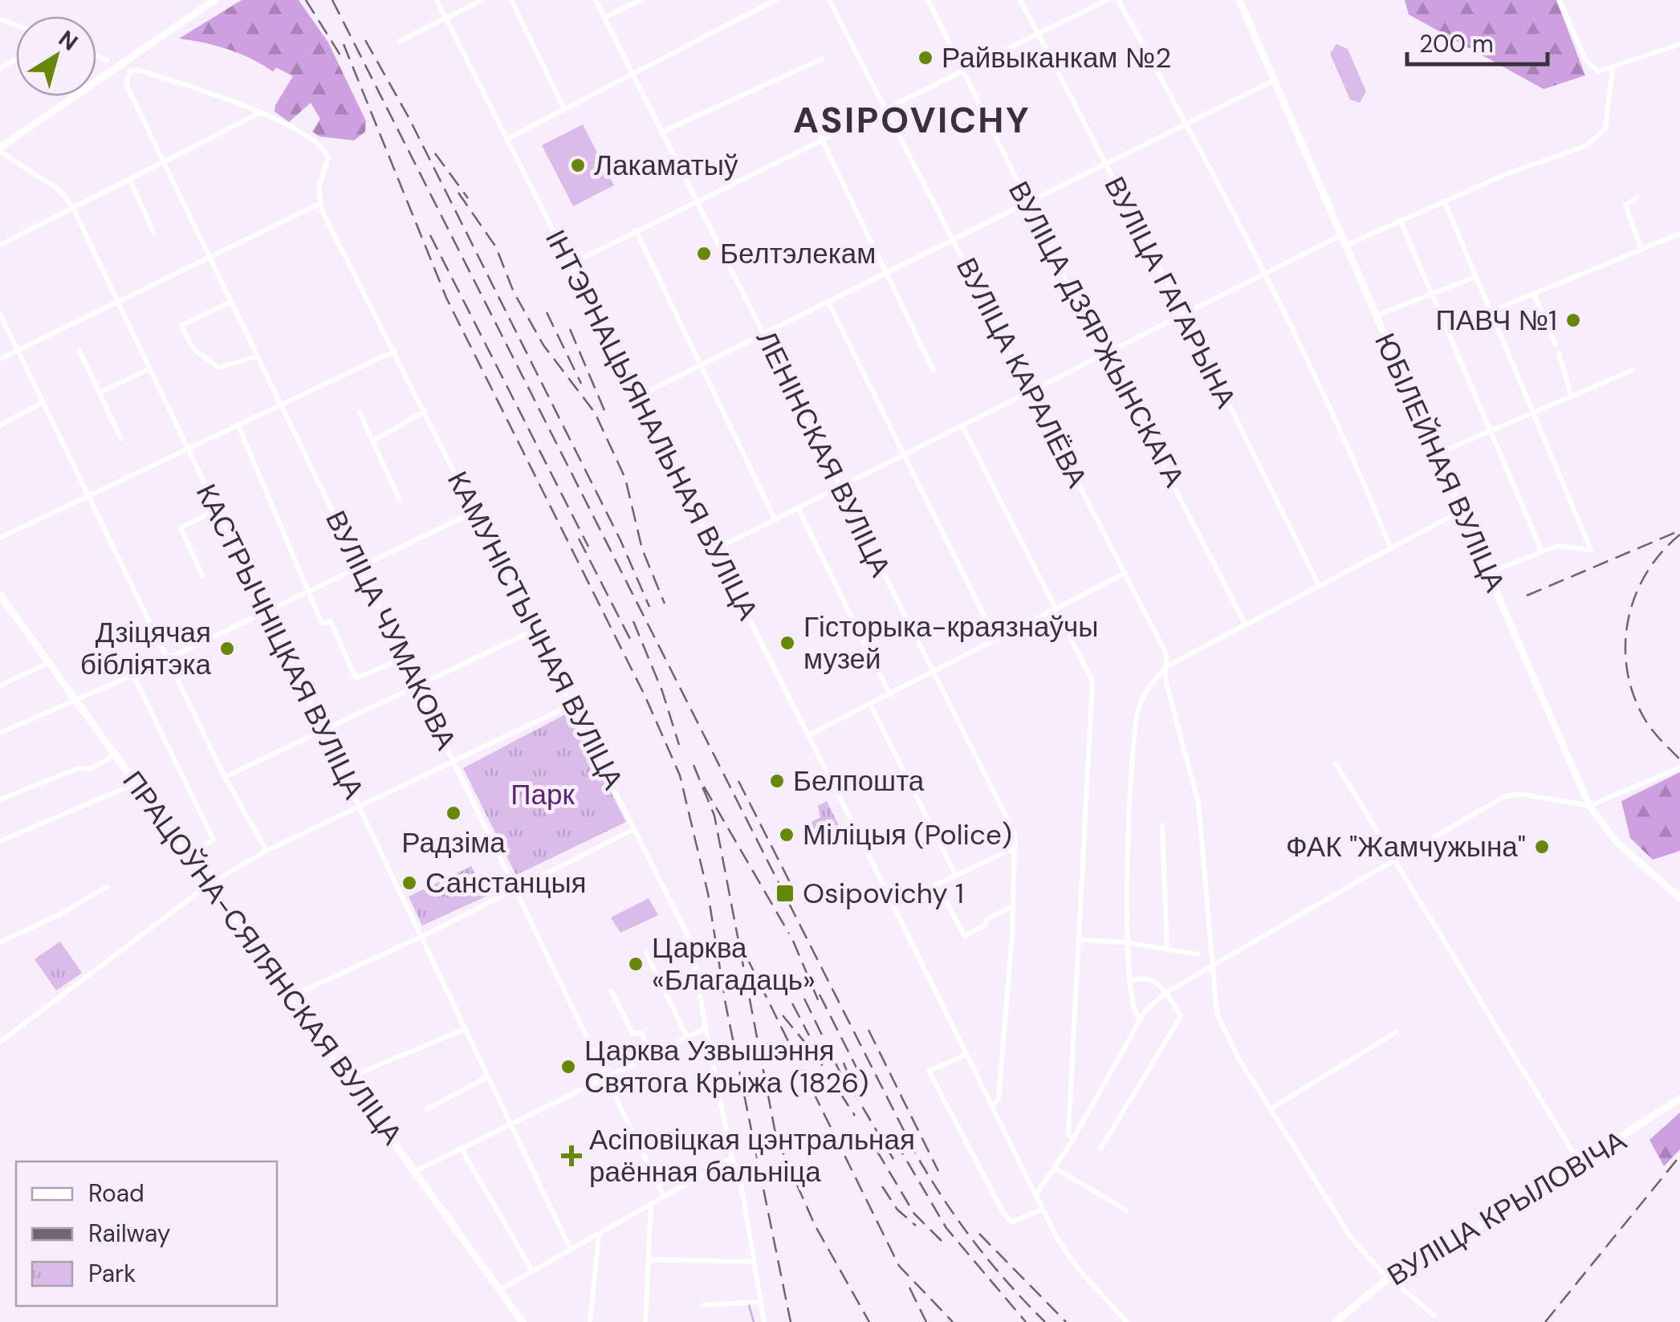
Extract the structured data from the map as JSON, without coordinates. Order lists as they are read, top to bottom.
{
  "streets": {
    "main road": ["ЮБІЛЕЙНАЯ ВУЛІЦА", "ПРАЦОЎНА-СЯЛЯНСКАЯ ВУЛІЦА", "ВУЛІЦА КРЫЛОВІЧА"],
    "street": [
      "ВУЛІЦА ГАГАРЫНА",
      "ВУЛІЦА ДЗЯРЖЫНСКАГА",
      "ВУЛІЦА КАРАЛЁВА",
      "ІНТЭРНАЦЫЯНАЛЬНАЯ ВУЛІЦА",
      "ЛЕНІНСКАЯ ВУЛІЦА",
      "ВУЛІЦА ЧУМАКОВА",
      "КАМУНІСТЫЧНАЯ ВУЛІЦА",
      "КАСТРЫЧНІЦКАЯ ВУЛІЦА"
    ]
  },
  "crossings": [
    ["ВУЛІЦА КАРАЛЁВА", "ВУЛІЦА КРЫЛОВІЧА"],
    ["ІНТЭРНАЦЫЯНАЛЬНАЯ ВУЛІЦА", "ЛЕНІНСКАЯ ВУЛІЦА"]
  ],
  "districts": ["ASIPOVICHY"],
  "parks": ["Парк"],
  "places": {
    "other": [
      "Райвыканкам №2",
      "Лакаматыў",
      "Белтэлекам",
      "ПАВЧ №1",
      "Гісторыка-краязнаўчы музей",
      "Дзіцячая бібліятэка",
      "Белпошта",
      "Радзіма",
      "Міліцыя (Police)",
      "ФАК \"Жамчужына\"",
      "Санстанцыя",
      "Царква «Благадаць»",
      "Царква Узвышэння Святога Крыжа (1826)"
    ],
    "transit": ["Osipovichy 1"],
    "health": ["Асіповіцкая цэнтральная раённая бальніца"]
  },
  "legend": ["Road", "Railway", "Park"],
  "scale_bar": "200 m",
  "north": "top right"
}
